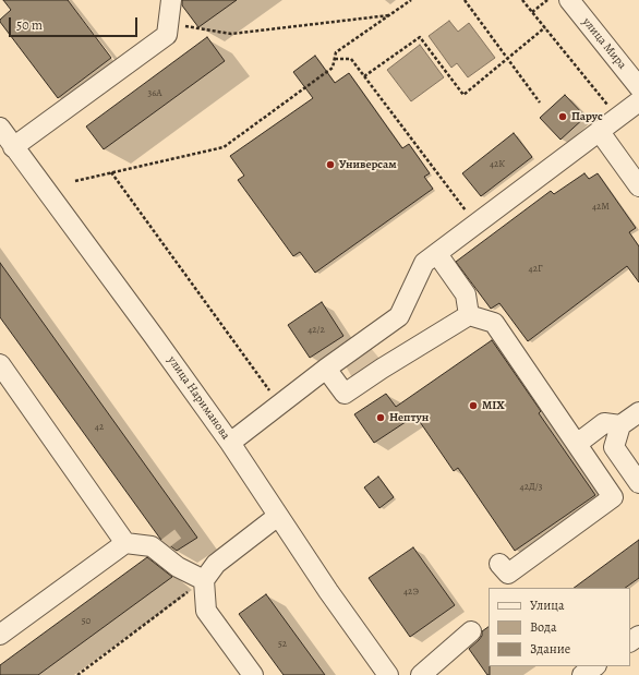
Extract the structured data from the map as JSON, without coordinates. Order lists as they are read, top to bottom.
{
  "streets": {
    "street": ["улица Мира", "улица Нариманова"]
  },
  "places": [
    "Парус",
    "Универсам",
    "MIX",
    "Нептун"
  ],
  "house_numbers": [
    "36А",
    "42К",
    "42М",
    "42Г",
    "42/2",
    "42",
    "42Д/3",
    "42Э",
    "50",
    "52"
  ],
  "legend": ["Улица", "Вода", "Здание"],
  "scale_bar": "50 m"
}
